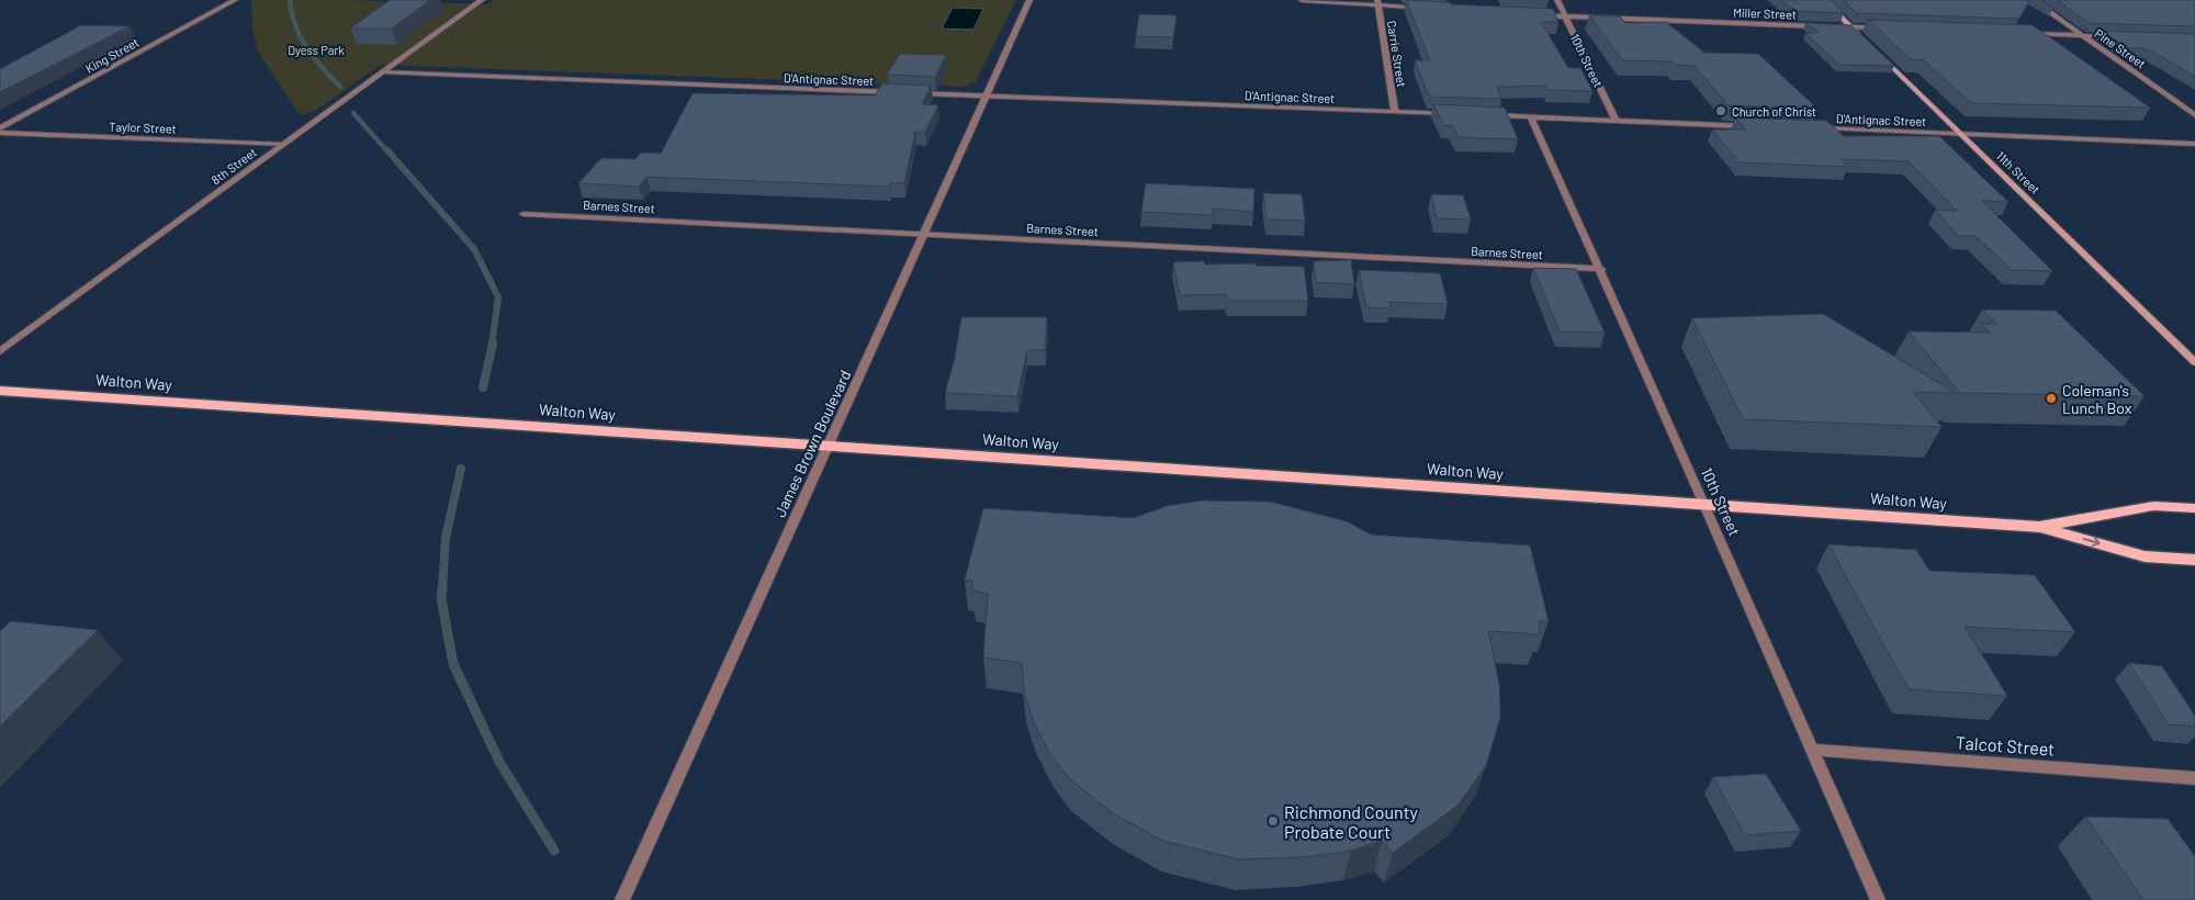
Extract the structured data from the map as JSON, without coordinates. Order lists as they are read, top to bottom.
{
  "streets": {
    "main road": ["11th Street", "Walton Way"],
    "street": [
      "Miller Street",
      "Pine Street",
      "Carrie Street",
      "King Street",
      "10th Street",
      "D'Antignac Street",
      "Taylor Street",
      "8th Street",
      "Barnes Street",
      "James Brown Boulevard",
      "Talcot Street"
    ]
  },
  "crossings": [
    ["Miller Street", "10th Street"],
    ["Carrie Street", "D'Antignac Street"],
    ["King Street", "Taylor Street"],
    ["10th Street", "Barnes Street"],
    ["10th Street", "Walton Way"],
    ["10th Street", "Talcot Street"],
    ["D'Antignac Street", "8th Street"],
    ["D'Antignac Street", "11th Street"],
    ["D'Antignac Street", "James Brown Boulevard"],
    ["Taylor Street", "8th Street"],
    ["Barnes Street", "James Brown Boulevard"],
    ["Walton Way", "James Brown Boulevard"]
  ],
  "parks": ["Dyess Park"],
  "places": ["Church of Christ", "Coleman's Lunch Box", "Richmond County Probate Court"]
}
